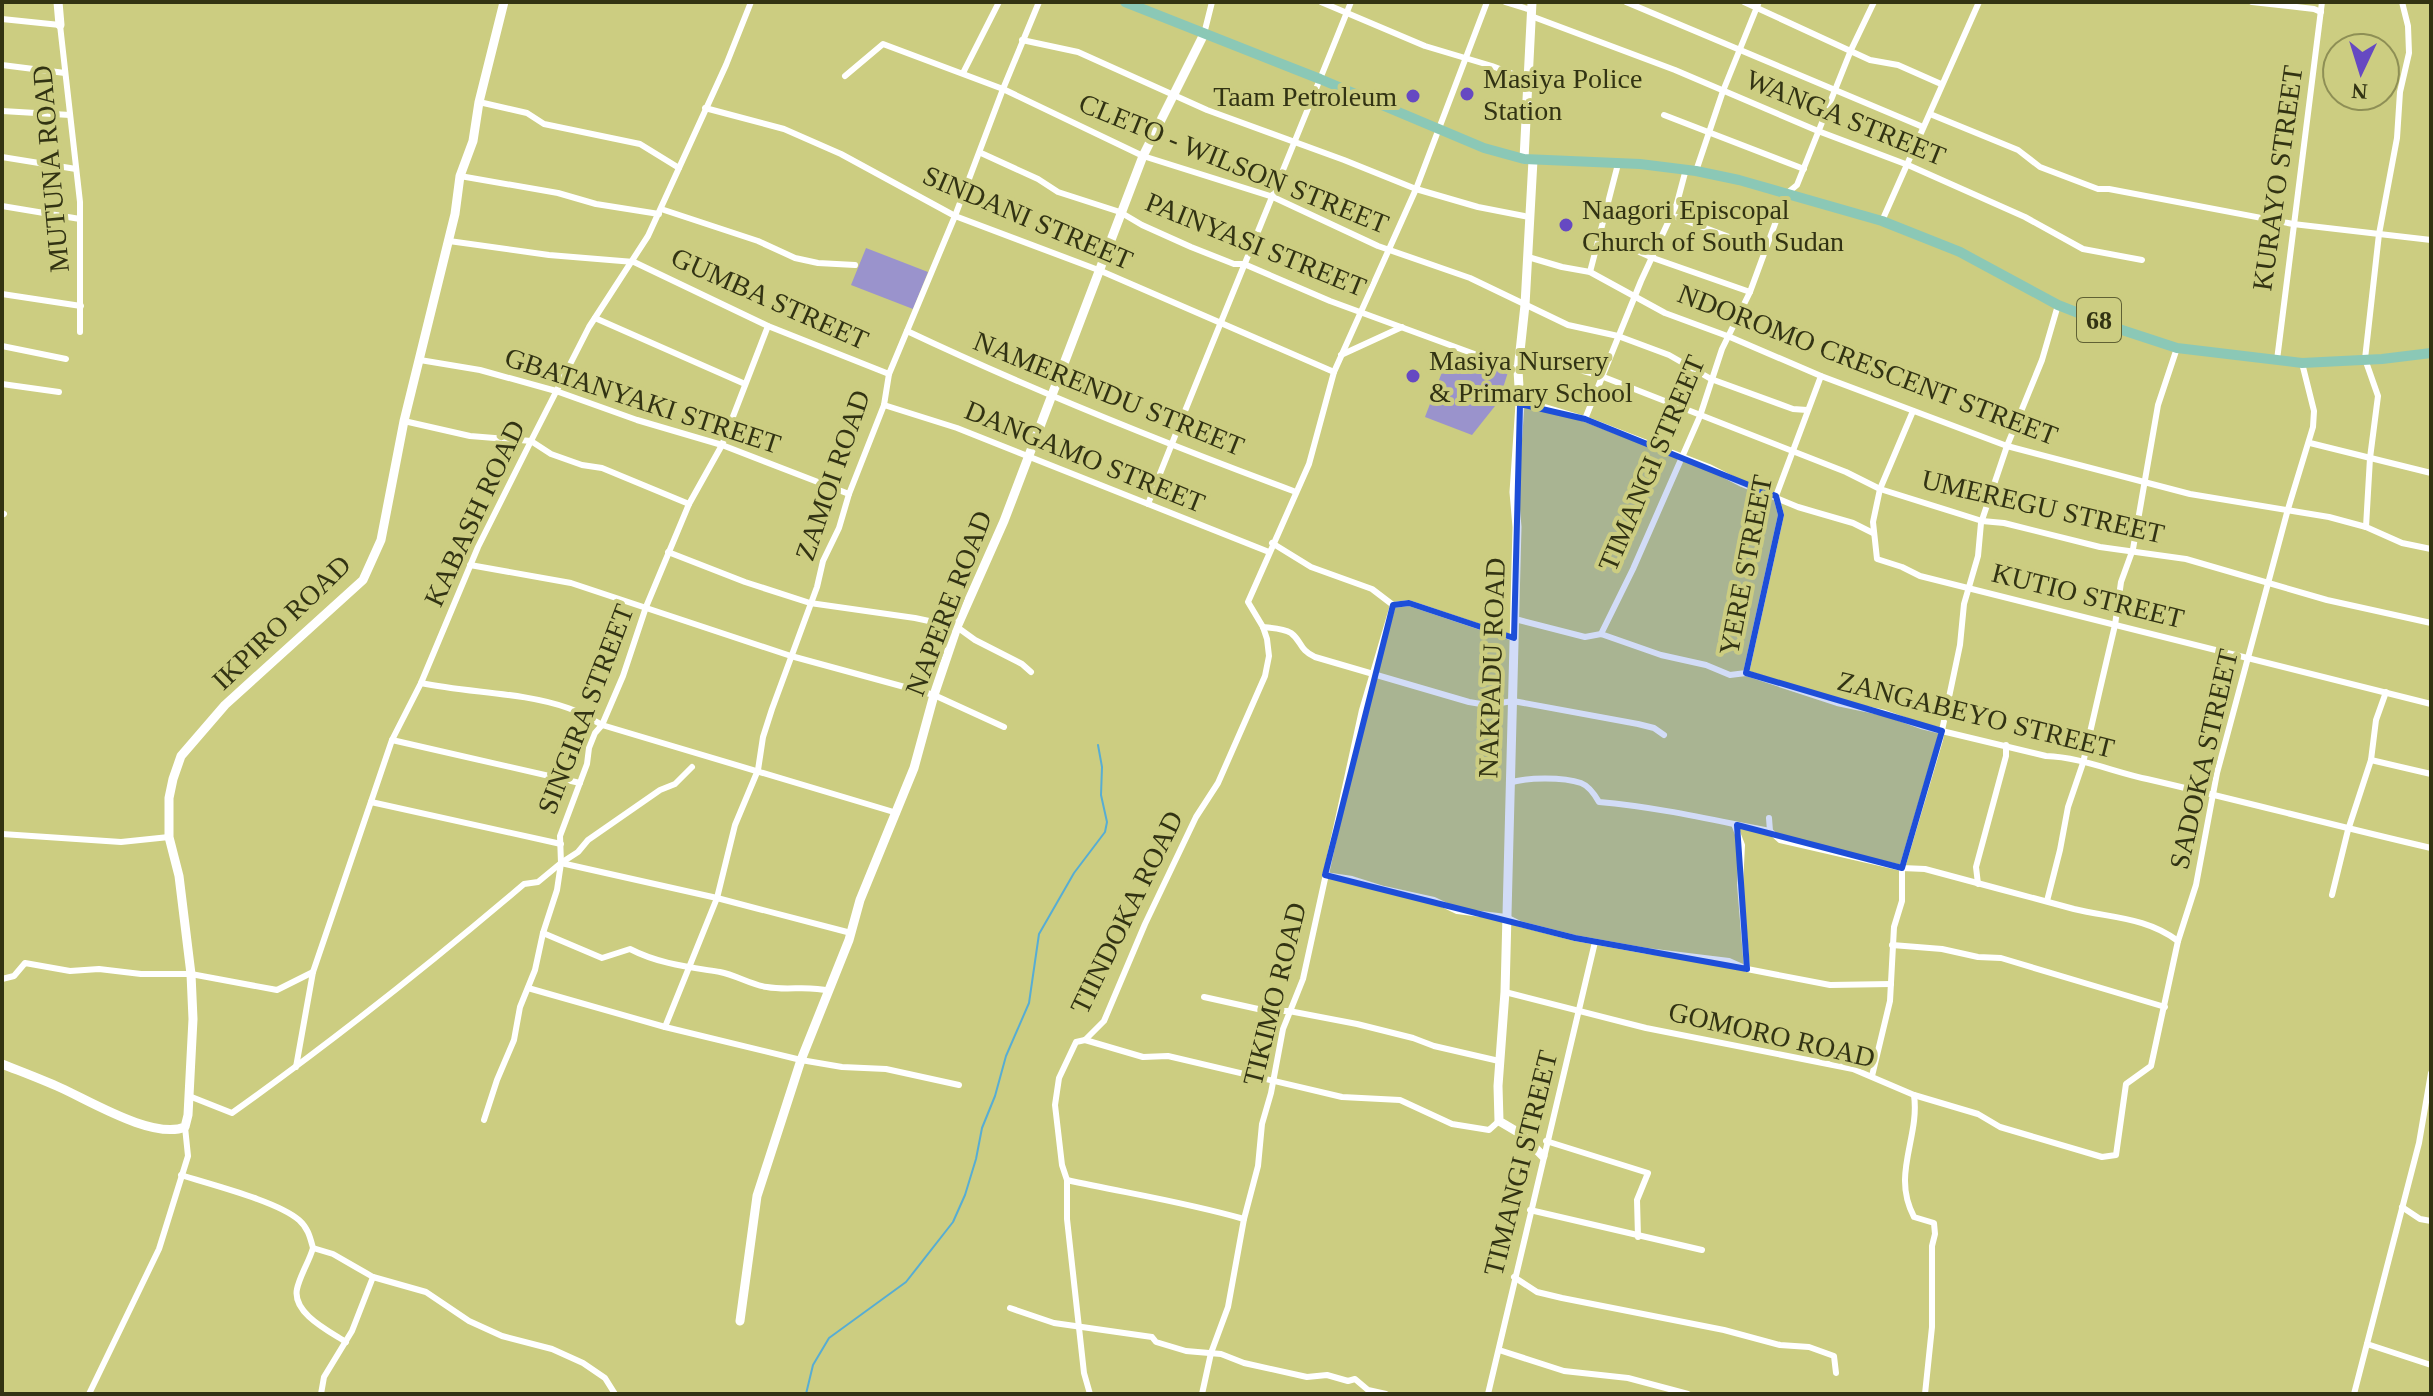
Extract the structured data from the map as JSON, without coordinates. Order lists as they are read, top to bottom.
{
  "streets": {
    "main road": ["68"],
    "street": [
      "WANGA STREET",
      "CLETO - WILSON STREET",
      "MUTUNA ROAD",
      "KURAYO STREET",
      "SINDANI STREET",
      "PAINYASI STREET",
      "GUMBA STREET",
      "NDOROMO CRESCENT STREET",
      "NAMERENDU STREET",
      "GBATANYAKI STREET",
      "DANGAMO STREET",
      "TIMANGI STREET",
      "ZAMOI ROAD",
      "UMEREGU STREET",
      "KABASH ROAD",
      "YERE STREET",
      "KUTIO STREET",
      "NAPERE ROAD",
      "IKPIRO ROAD",
      "NAKPADU ROAD",
      "SINGIRA STREET",
      "ZANGABEYO STREET",
      "SADOKA STREET",
      "TIINDOKA ROAD",
      "TIKIMO ROAD",
      "GOMORO ROAD"
    ]
  },
  "crossings": [
    ["WANGA STREET", "TIMANGI STREET"],
    ["WANGA STREET", "NAKPADU ROAD"],
    ["CLETO - WILSON STREET", "TIMANGI STREET"],
    ["CLETO - WILSON STREET", "ZAMOI ROAD"],
    ["CLETO - WILSON STREET", "YERE STREET"],
    ["CLETO - WILSON STREET", "NAPERE ROAD"],
    ["CLETO - WILSON STREET", "NAKPADU ROAD"],
    ["KURAYO STREET", "68"],
    ["SINDANI STREET", "ZAMOI ROAD"],
    ["SINDANI STREET", "KABASH ROAD"],
    ["SINDANI STREET", "NAPERE ROAD"],
    ["PAINYASI STREET", "ZAMOI ROAD"],
    ["PAINYASI STREET", "NAPERE ROAD"],
    ["PAINYASI STREET", "NAKPADU ROAD"],
    ["GUMBA STREET", "ZAMOI ROAD"],
    ["GUMBA STREET", "KABASH ROAD"],
    ["GUMBA STREET", "SINGIRA STREET"],
    ["68", "TIMANGI STREET"],
    ["68", "NAPERE ROAD"],
    ["68", "NAKPADU ROAD"],
    ["68", "SADOKA STREET"],
    ["NDOROMO CRESCENT STREET", "TIMANGI STREET"],
    ["NDOROMO CRESCENT STREET", "YERE STREET"],
    ["NDOROMO CRESCENT STREET", "NAKPADU ROAD"],
    ["NDOROMO CRESCENT STREET", "SADOKA STREET"],
    ["NAMERENDU STREET", "ZAMOI ROAD"],
    ["NAMERENDU STREET", "NAPERE ROAD"],
    ["GBATANYAKI STREET", "ZAMOI ROAD"],
    ["GBATANYAKI STREET", "KABASH ROAD"],
    ["GBATANYAKI STREET", "IKPIRO ROAD"],
    ["GBATANYAKI STREET", "SINGIRA STREET"],
    ["DANGAMO STREET", "ZAMOI ROAD"],
    ["DANGAMO STREET", "NAPERE ROAD"],
    ["DANGAMO STREET", "TIINDOKA ROAD"],
    ["TIMANGI STREET", "UMEREGU STREET"],
    ["TIMANGI STREET", "ZANGABEYO STREET"],
    ["TIMANGI STREET", "GOMORO ROAD"],
    ["UMEREGU STREET", "YERE STREET"],
    ["UMEREGU STREET", "NAKPADU ROAD"],
    ["UMEREGU STREET", "SADOKA STREET"],
    ["YERE STREET", "ZANGABEYO STREET"],
    ["KUTIO STREET", "SADOKA STREET"],
    ["NAKPADU ROAD", "ZANGABEYO STREET"],
    ["NAKPADU ROAD", "GOMORO ROAD"],
    ["ZANGABEYO STREET", "SADOKA STREET"],
    ["SADOKA STREET", "GOMORO ROAD"]
  ],
  "places": [
    "Masiya Police Station",
    "Taam Petroleum",
    "Naagori Episcopal Church of South Sudan",
    "Masiya Nursery & Primary School"
  ],
  "north": "bottom"
}
